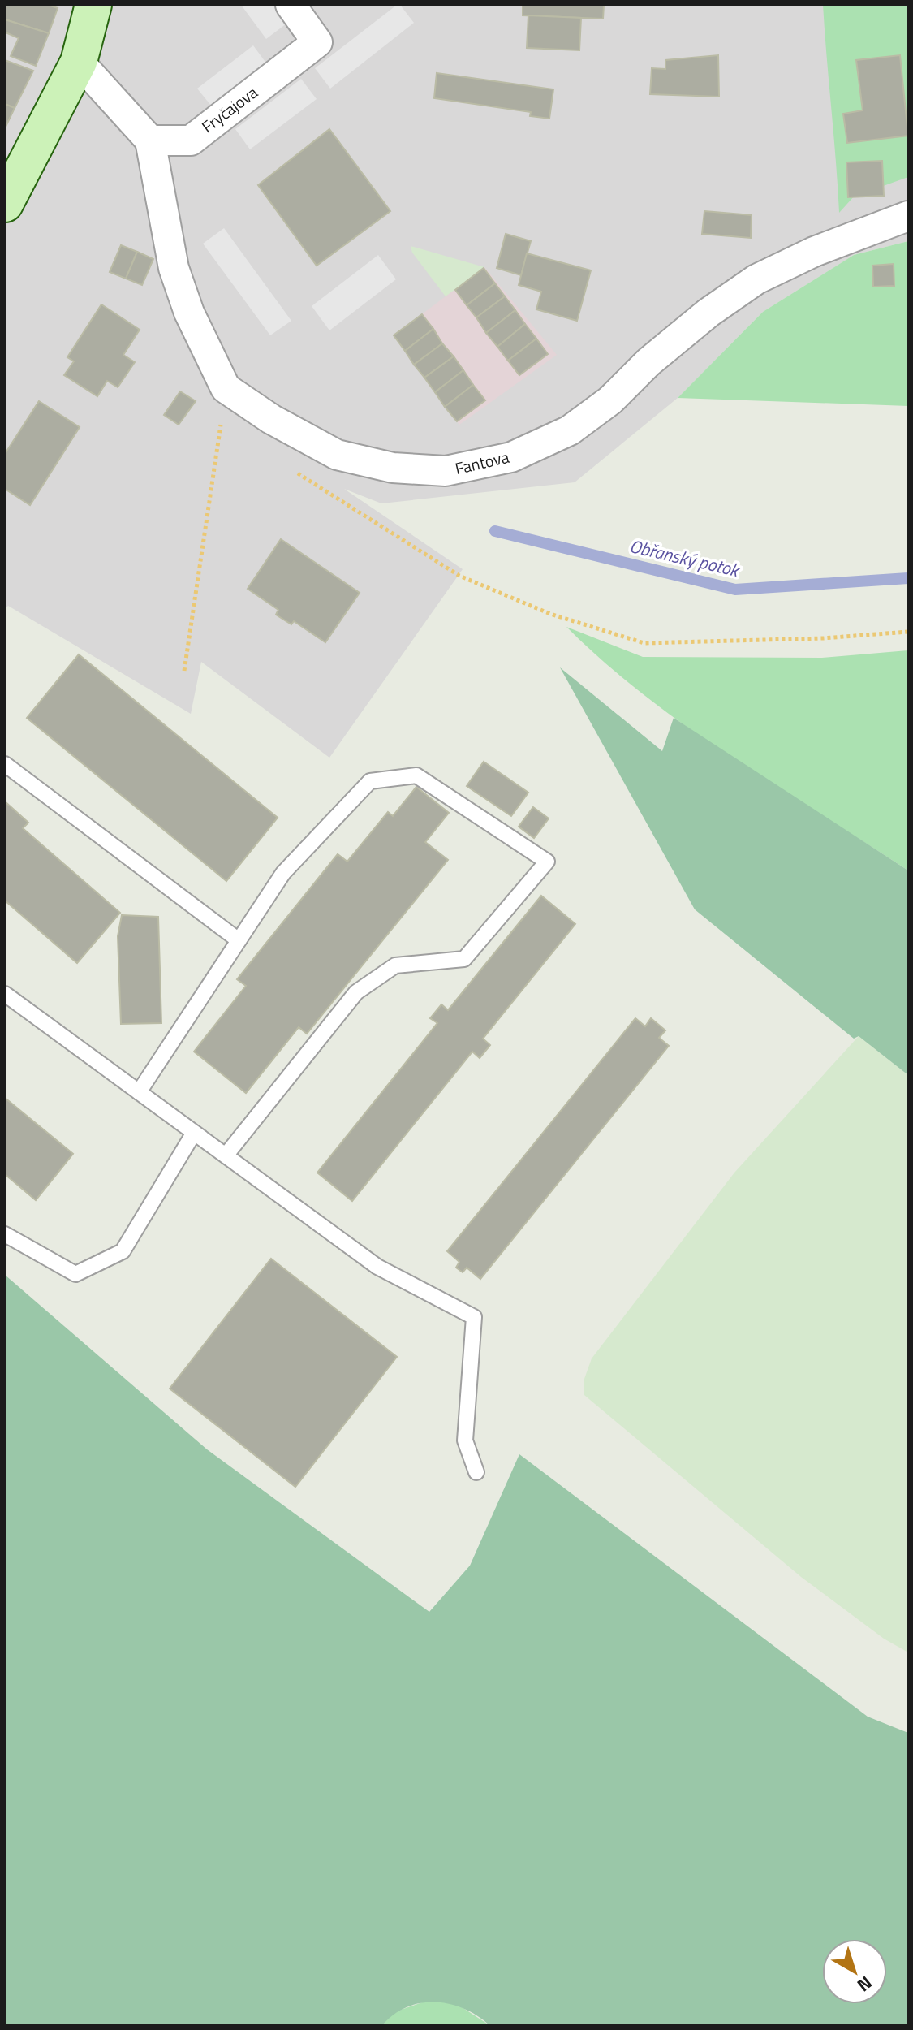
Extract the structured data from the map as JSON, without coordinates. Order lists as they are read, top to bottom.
{
  "streets": {
    "street": ["Fryčajova", "Fantova"]
  },
  "water": ["Obřanský potok"],
  "north": "bottom right"
}
